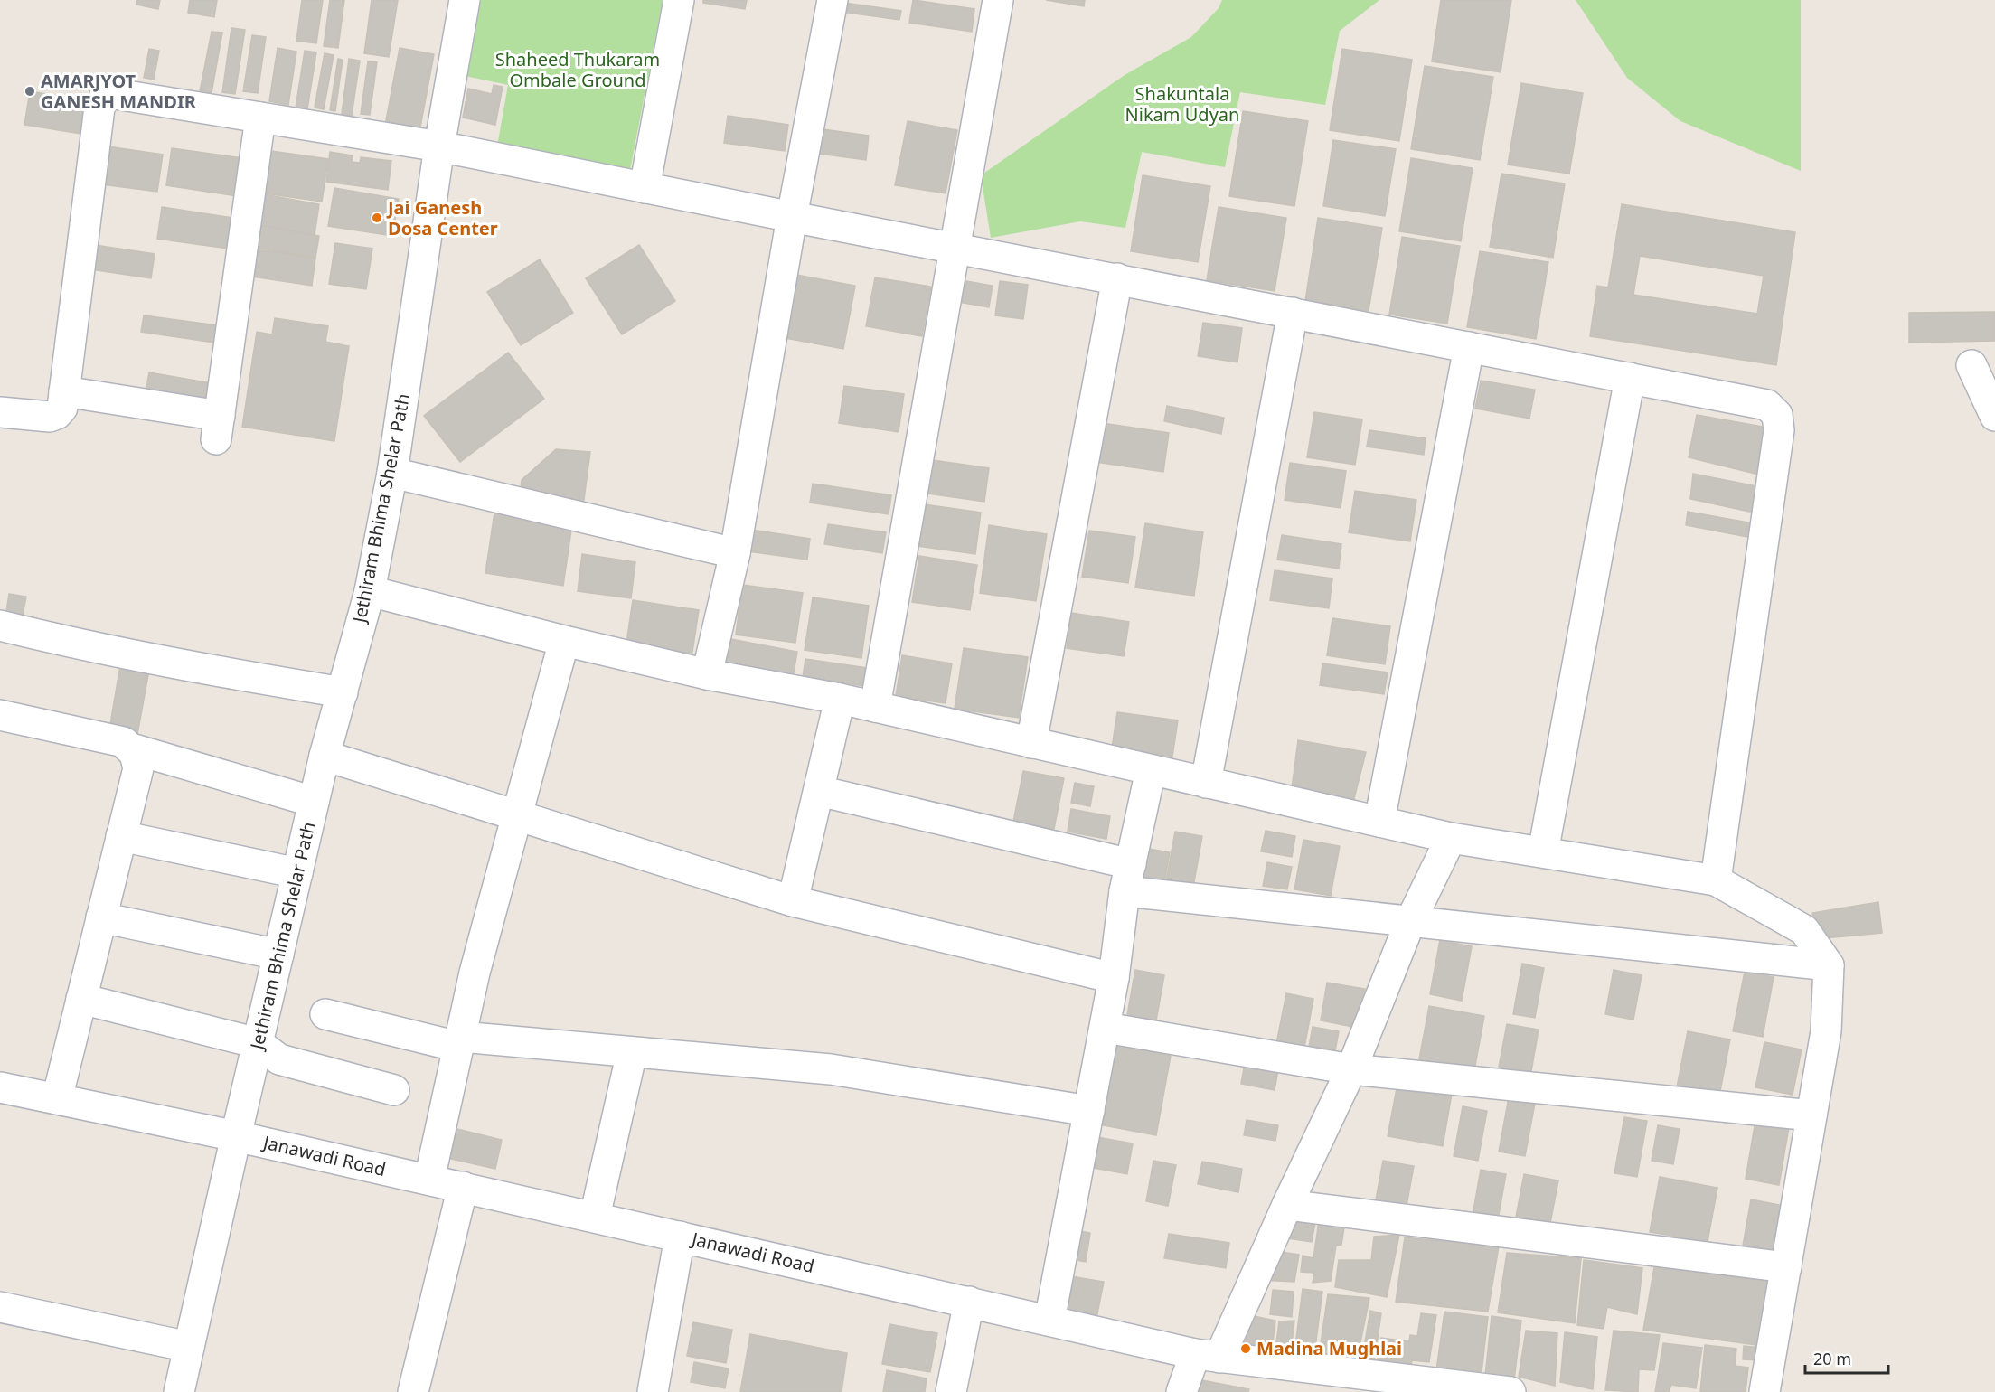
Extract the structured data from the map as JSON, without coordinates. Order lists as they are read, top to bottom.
{
  "streets": {
    "street": ["Jethiram Bhima Shelar Path", "Janawadi Road"]
  },
  "crossings": [
    ["Jethiram Bhima Shelar Path", "Janawadi Road"]
  ],
  "parks": ["Shaheed Thukaram Ombale Ground", "Shakuntala Nikam Udyan"],
  "places": ["AMARJYOT GANESH MANDIR", "Jai Ganesh Dosa Center", "Madina Mughlai"],
  "scale_bar": "20 m"
}
